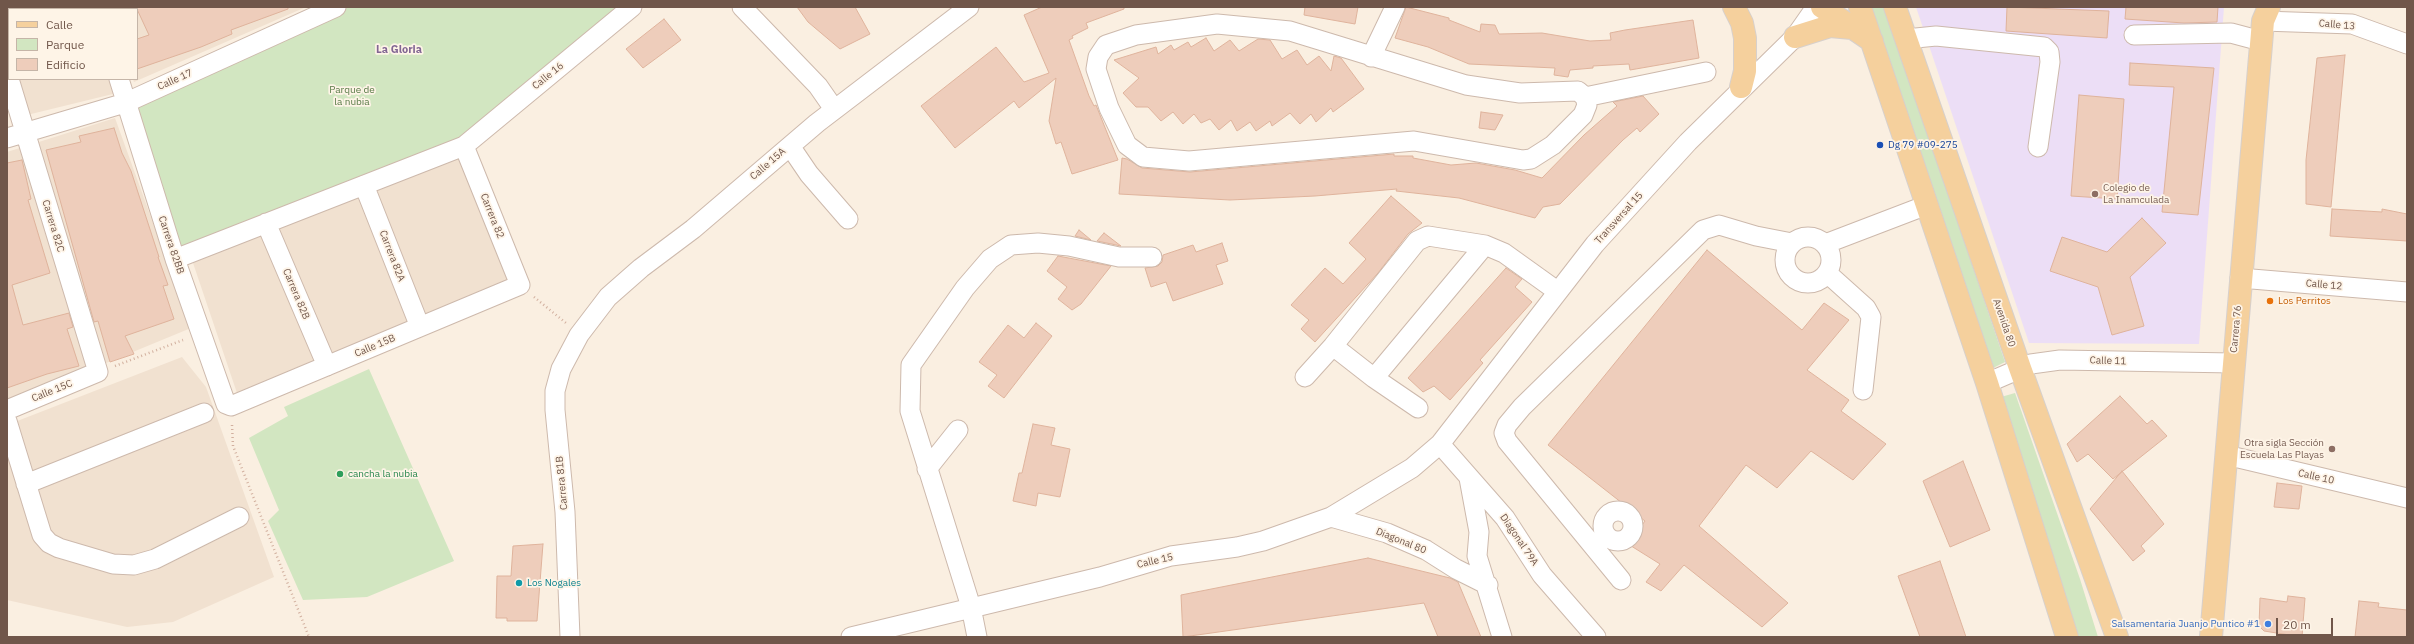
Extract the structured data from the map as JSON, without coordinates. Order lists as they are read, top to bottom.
{
  "streets": {
    "main road": ["Avenida 80", "Carrera 76"],
    "street": [
      "Calle 13",
      "Calle 16",
      "Calle 17",
      "Calle 15A",
      "Carrera 82",
      "Transversal 15",
      "Carrera 82C",
      "Carrera 82BB",
      "Carrera 82A",
      "Calle 12",
      "Carrera 82B",
      "Calle 15B",
      "Calle 11",
      "Calle 15C",
      "Calle 10",
      "Carrera 81B",
      "Diagonal 79A",
      "Diagonal 80",
      "Calle 15"
    ]
  },
  "crossings": [
    ["Calle 13", "Carrera 76"],
    ["Calle 16", "Carrera 82"],
    ["Calle 16", "Carrera 82BB"],
    ["Calle 16", "Carrera 82A"],
    ["Calle 16", "Carrera 82B"],
    ["Calle 17", "Carrera 82C"],
    ["Calle 17", "Carrera 82BB"],
    ["Calle 15A", "Carrera 81B"],
    ["Carrera 82", "Calle 15B"],
    ["Transversal 15", "Diagonal 79A"],
    ["Transversal 15", "Calle 15"],
    ["Carrera 82C", "Calle 15C"],
    ["Carrera 82BB", "Calle 15B"],
    ["Carrera 82A", "Calle 15B"],
    ["Calle 12", "Carrera 76"],
    ["Carrera 82B", "Calle 15B"],
    ["Avenida 80", "Calle 11"],
    ["Carrera 76", "Calle 11"],
    ["Carrera 76", "Calle 10"],
    ["Diagonal 79A", "Calle 15"],
    ["Diagonal 80", "Calle 15"]
  ],
  "districts": ["La Gloria"],
  "parks": ["Parque de la nubia"],
  "places": [
    "Dg 79 #09-275",
    "Colegio de La Inamculada",
    "Los Perritos",
    "Otra sigla Sección Escuela Las Playas",
    "cancha la nubia",
    "Los Nogales",
    "Salsamentaria Juanjo Puntico #1"
  ],
  "legend": ["Calle", "Parque", "Edificio"],
  "scale_bar": "20 m"
}
